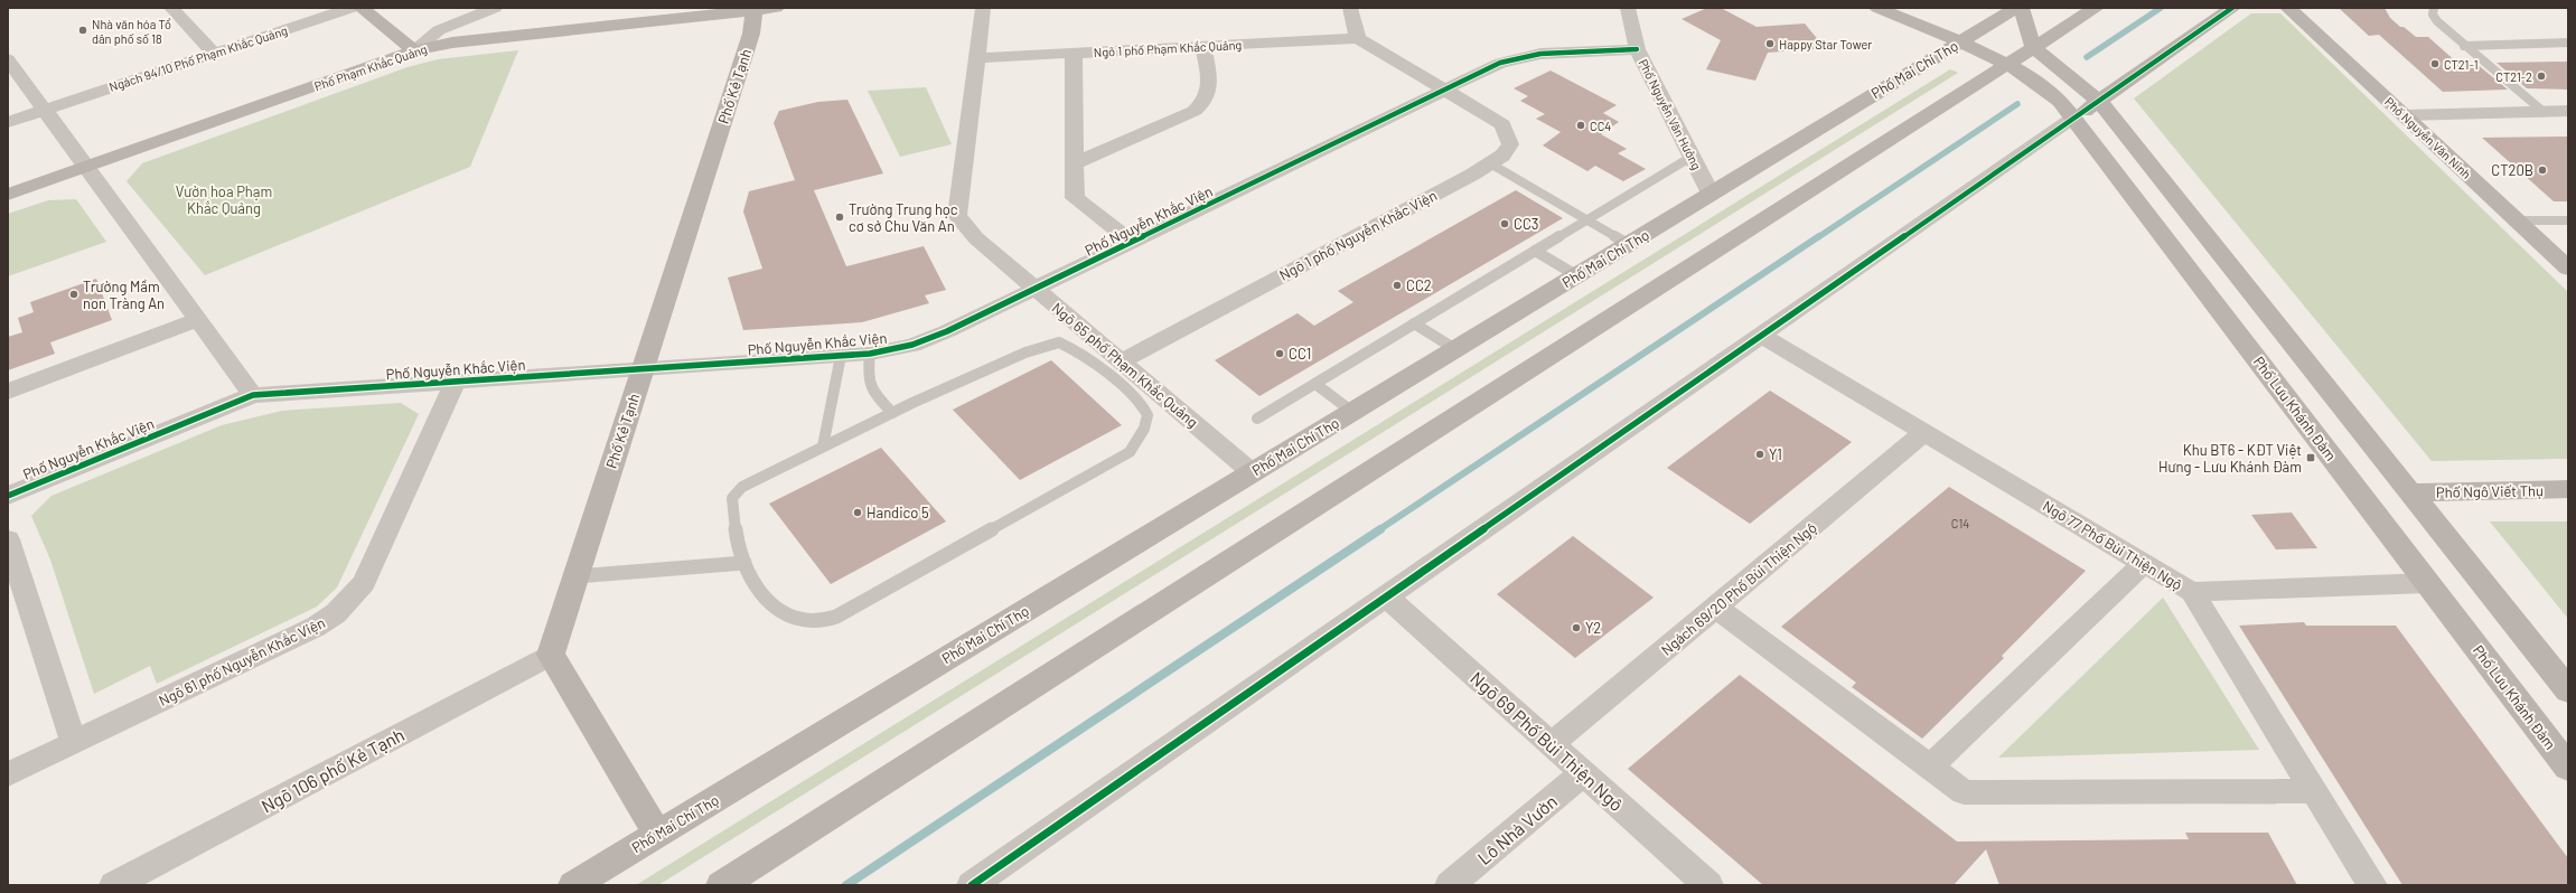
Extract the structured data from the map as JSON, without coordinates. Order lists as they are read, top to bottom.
{
  "streets": {
    "street": [
      "Ngõ 1 phố Phạm Khắc Quảng",
      "Ngách 94/10 Phố Phạm Khắc Quảng",
      "Phố Phạm Khắc Quảng",
      "Phố Mai Chí Thọ",
      "Phố Kẻ Tạnh",
      "Phố Nguyễn Văn Hưởng",
      "Phố Nguyễn Văn Ninh",
      "Phố Nguyễn Khắc Viện",
      "Ngõ 1 phố Nguyễn Khắc Viện",
      "Ngõ 65 phố Phạm Khắc Quảng",
      "Phố Lưu Khánh Đàm",
      "Phố Ngô Viết Thụ",
      "Ngõ 77 Phố Bùi Thiện Ngộ",
      "Ngách 69/20 Phố Bùi Thiện Ngộ",
      "Ngõ 61 phố Nguyễn Khắc Viện",
      "Ngõ 69 Phố Bùi Thiện Ngô",
      "Ngõ 106 phố Kẻ Tạnh",
      "Lô Nhà Vườn"
    ]
  },
  "crossings": [
    ["Ngõ 1 phố Phạm Khắc Quảng", "Ngõ 65 phố Phạm Khắc Quảng"],
    ["Phố Phạm Khắc Quảng", "Phố Kẻ Tạnh"],
    ["Phố Mai Chí Thọ", "Phố Nguyễn Văn Hưởng"],
    ["Phố Mai Chí Thọ", "Ngõ 65 phố Phạm Khắc Quảng"],
    ["Phố Mai Chí Thọ", "Phố Lưu Khánh Đàm"],
    ["Phố Kẻ Tạnh", "Phố Nguyễn Khắc Viện"],
    ["Phố Kẻ Tạnh", "Ngõ 106 phố Kẻ Tạnh"],
    ["Phố Nguyễn Văn Hưởng", "Phố Nguyễn Khắc Viện"],
    ["Phố Nguyễn Khắc Viện", "Ngõ 1 phố Nguyễn Khắc Viện"],
    ["Phố Nguyễn Khắc Viện", "Ngõ 65 phố Phạm Khắc Quảng"],
    ["Phố Nguyễn Khắc Viện", "Ngõ 61 phố Nguyễn Khắc Viện"],
    ["Ngõ 1 phố Nguyễn Khắc Viện", "Ngõ 65 phố Phạm Khắc Quảng"],
    ["Ngõ 77 Phố Bùi Thiện Ngộ", "Ngách 69/20 Phố Bùi Thiện Ngộ"],
    ["Ngách 69/20 Phố Bùi Thiện Ngộ", "Ngõ 69 Phố Bùi Thiện Ngô"],
    ["Ngõ 69 Phố Bùi Thiện Ngô", "Lô Nhà Vườn"]
  ],
  "parks": ["Vườn hoa Phạm Khắc Quảng"],
  "places": {
    "other": [
      "Nhà văn hóa Tổ dân phố số 18",
      "Happy Star Tower",
      "CT21-1",
      "CT21-2",
      "CC4",
      "CT20B",
      "Trường Trung học cơ sở Chu Văn An",
      "CC3",
      "CC2",
      "Trường Mầm non Tràng An",
      "CC1",
      "Y1",
      "Handico 5",
      "Y2"
    ],
    "transit": ["Khu BT6 - KĐT Việt Hưng - Lưu Khánh Đàm"]
  },
  "house_numbers": ["C14"]
}
